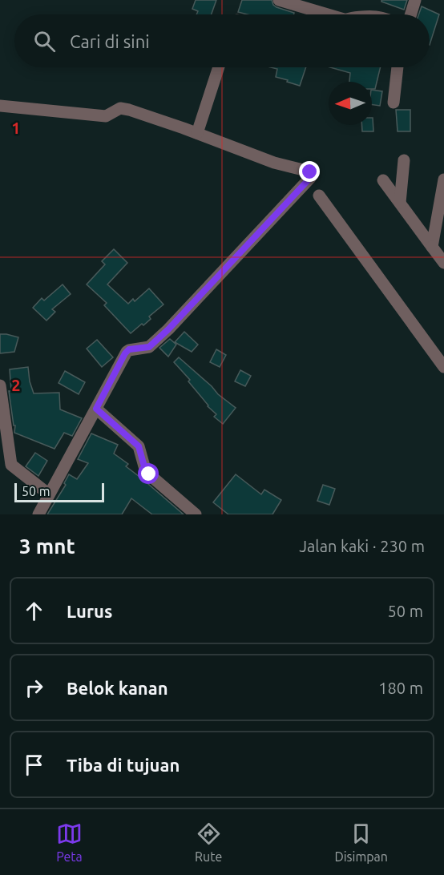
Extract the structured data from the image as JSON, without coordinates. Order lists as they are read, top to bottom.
{
  "scale_bar": "50 m",
  "north": "left",
  "page": {
    "search": "Cari di sini",
    "scale": "50 m",
    "heading": ["3 mnt", "Jalan kaki · 230 m"],
    "list": [
      ["Lurus", "50 m"],
      ["Belok kanan", "180 m"],
      "Tiba di tujuan"
    ],
    "nav": ["Peta", "Rute", "Disimpan"]
  },
  "grid": {
    "rows": ["1", "2"]
  }
}
